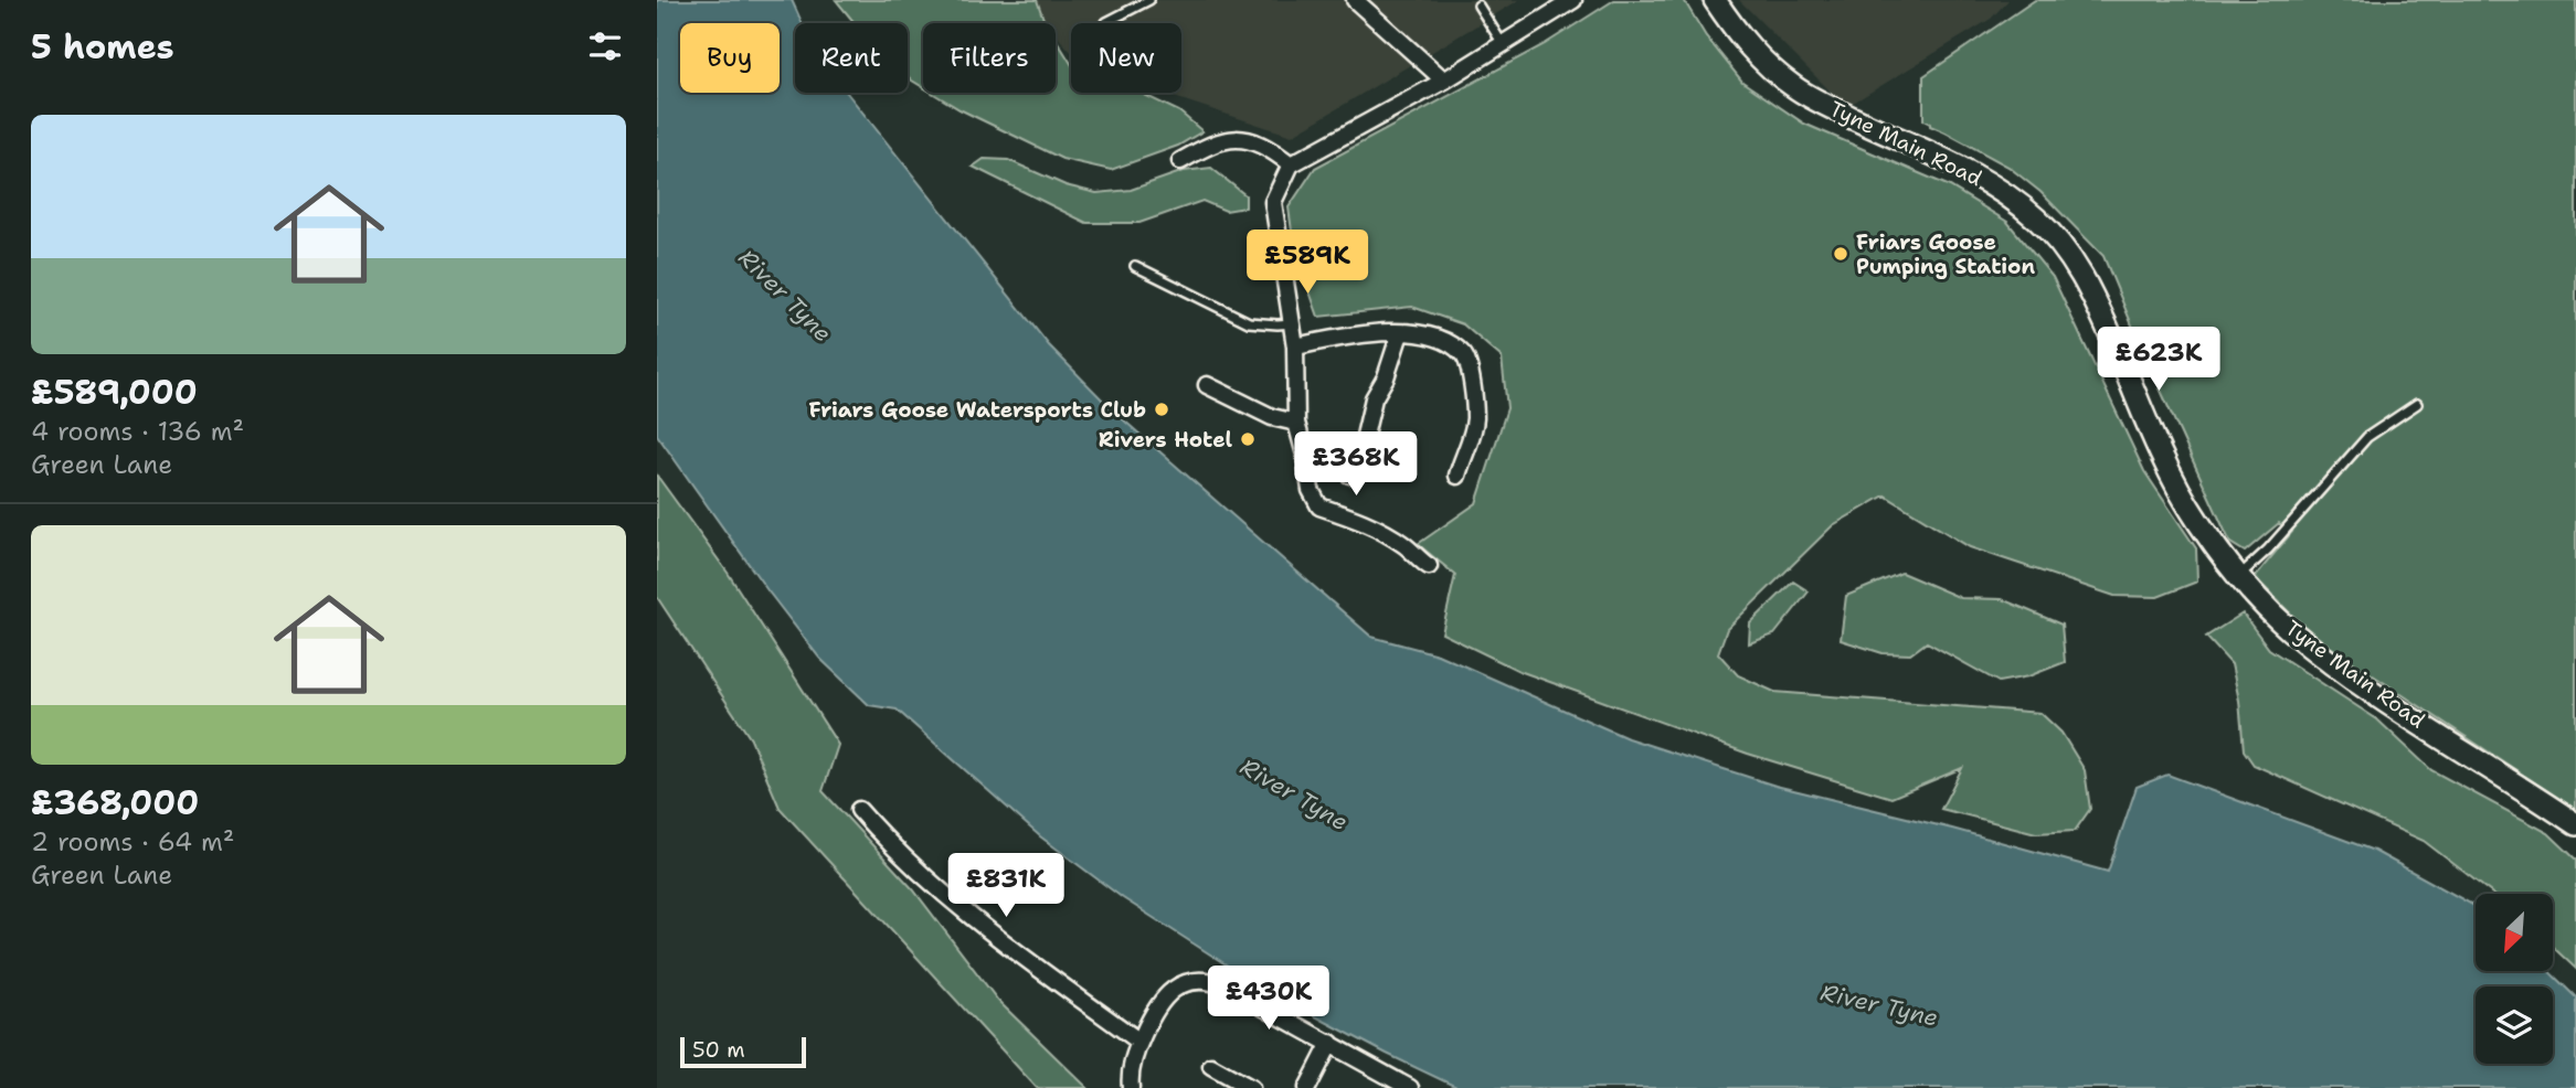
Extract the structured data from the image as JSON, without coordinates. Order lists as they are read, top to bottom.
{
  "streets": {
    "street": ["Tyne Main Road"]
  },
  "water": ["River Tyne"],
  "places": ["Friars Goose Pumping Station", "Friars Goose Watersports Club", "Rivers Hotel"],
  "scale_bar": "50 m",
  "north": "bottom left",
  "page": {
    "heading": "5 homes",
    "chip": [
      "Buy",
      "Rent",
      "Filters",
      "New"
    ],
    "list": [
      {
        "name": "£589,000",
        "note": "4 rooms · 136 m² · Green Lane"
      },
      {
        "name": "£368,000",
        "note": "2 rooms · 64 m² · Green Lane"
      }
    ],
    "price": [
      "£589K",
      "£623K",
      "£368K",
      "£831K",
      "£430K"
    ],
    "scale": "50 m"
  }
}
